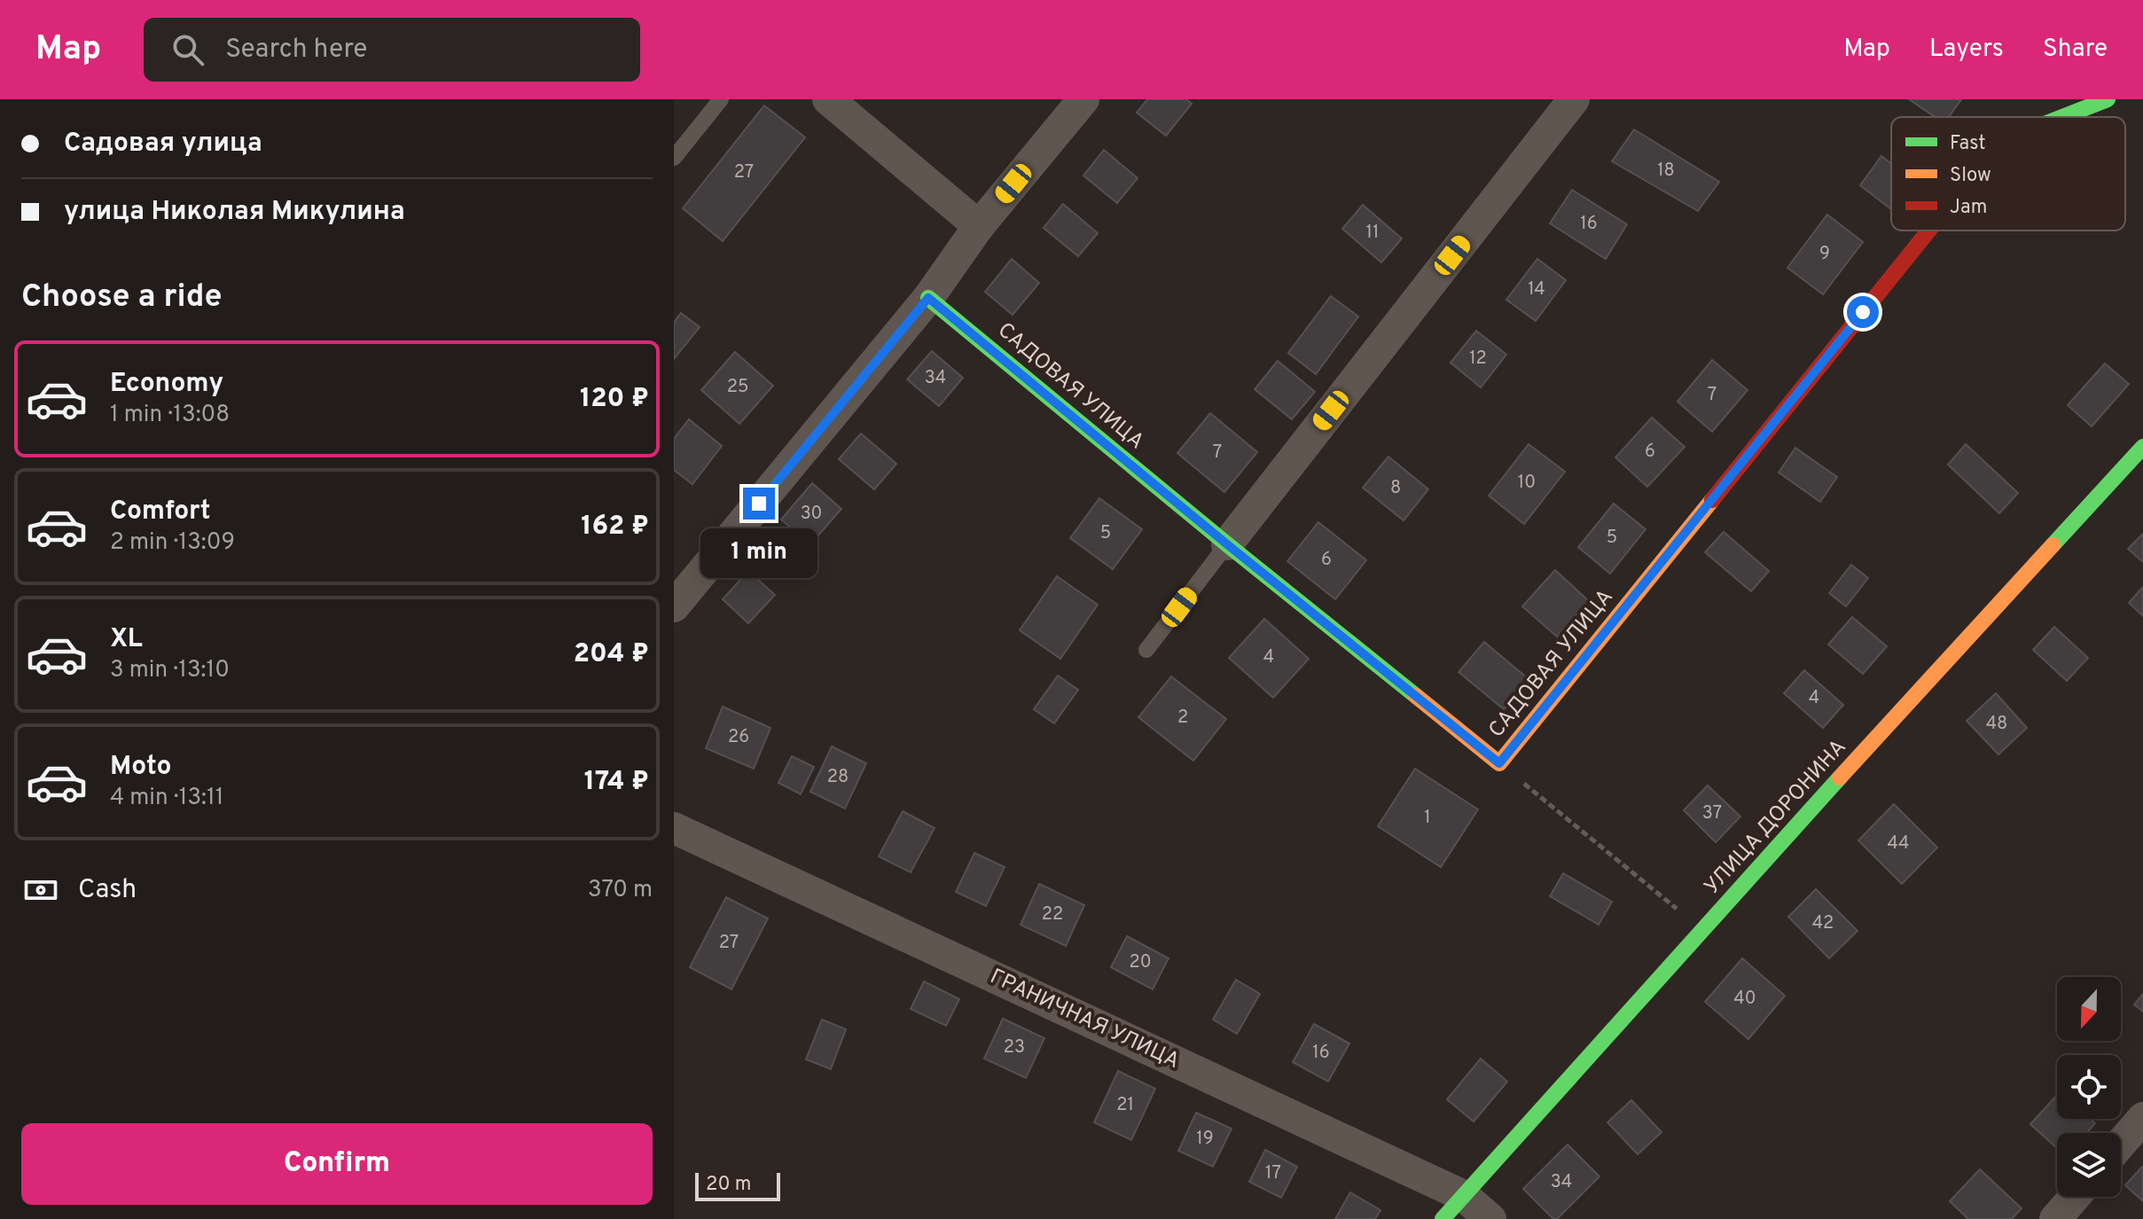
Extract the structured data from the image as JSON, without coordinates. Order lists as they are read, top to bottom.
{
  "streets": {
    "street": ["САДОВАЯ УЛИЦА", "УЛИЦА ДОРОНИНА", "ГРАНИЧНАЯ УЛИЦА"]
  },
  "crossings": [
    ["УЛИЦА ДОРОНИНА", "ГРАНИЧНАЯ УЛИЦА"]
  ],
  "house_numbers": [
    "18",
    "27",
    "16",
    "11",
    "9",
    "14",
    "12",
    "34",
    "25",
    "7",
    "6",
    "7",
    "10",
    "8",
    "30",
    "5",
    "5",
    "6",
    "4",
    "4",
    "2",
    "48",
    "26",
    "28",
    "37",
    "1",
    "44",
    "22",
    "42",
    "27",
    "20",
    "40",
    "23",
    "16",
    "21",
    "19",
    "17",
    "34"
  ],
  "legend": ["Fast", "Slow", "Jam"],
  "scale_bar": "20 m",
  "north": "bottom",
  "page": {
    "header": "Map",
    "search": "Search here",
    "nav": ["Map", "Layers", "Share"],
    "banner": ["Садовая улица", "улица Николая Микулина"],
    "heading": "Choose a ride",
    "list": [
      {
        "name": "Economy",
        "note": "1 min · 13:08",
        "value": "120 ₽"
      },
      {
        "name": "Comfort",
        "note": "2 min · 13:09",
        "value": "162 ₽"
      },
      {
        "name": "XL",
        "note": "3 min · 13:10",
        "value": "204 ₽"
      },
      {
        "name": "Moto",
        "note": "4 min · 13:11",
        "value": "174 ₽"
      }
    ],
    "bubble": "1 min",
    "pay": ["Cash", "370 m"],
    "buttons": "Confirm",
    "scale": "20 m"
  }
}
